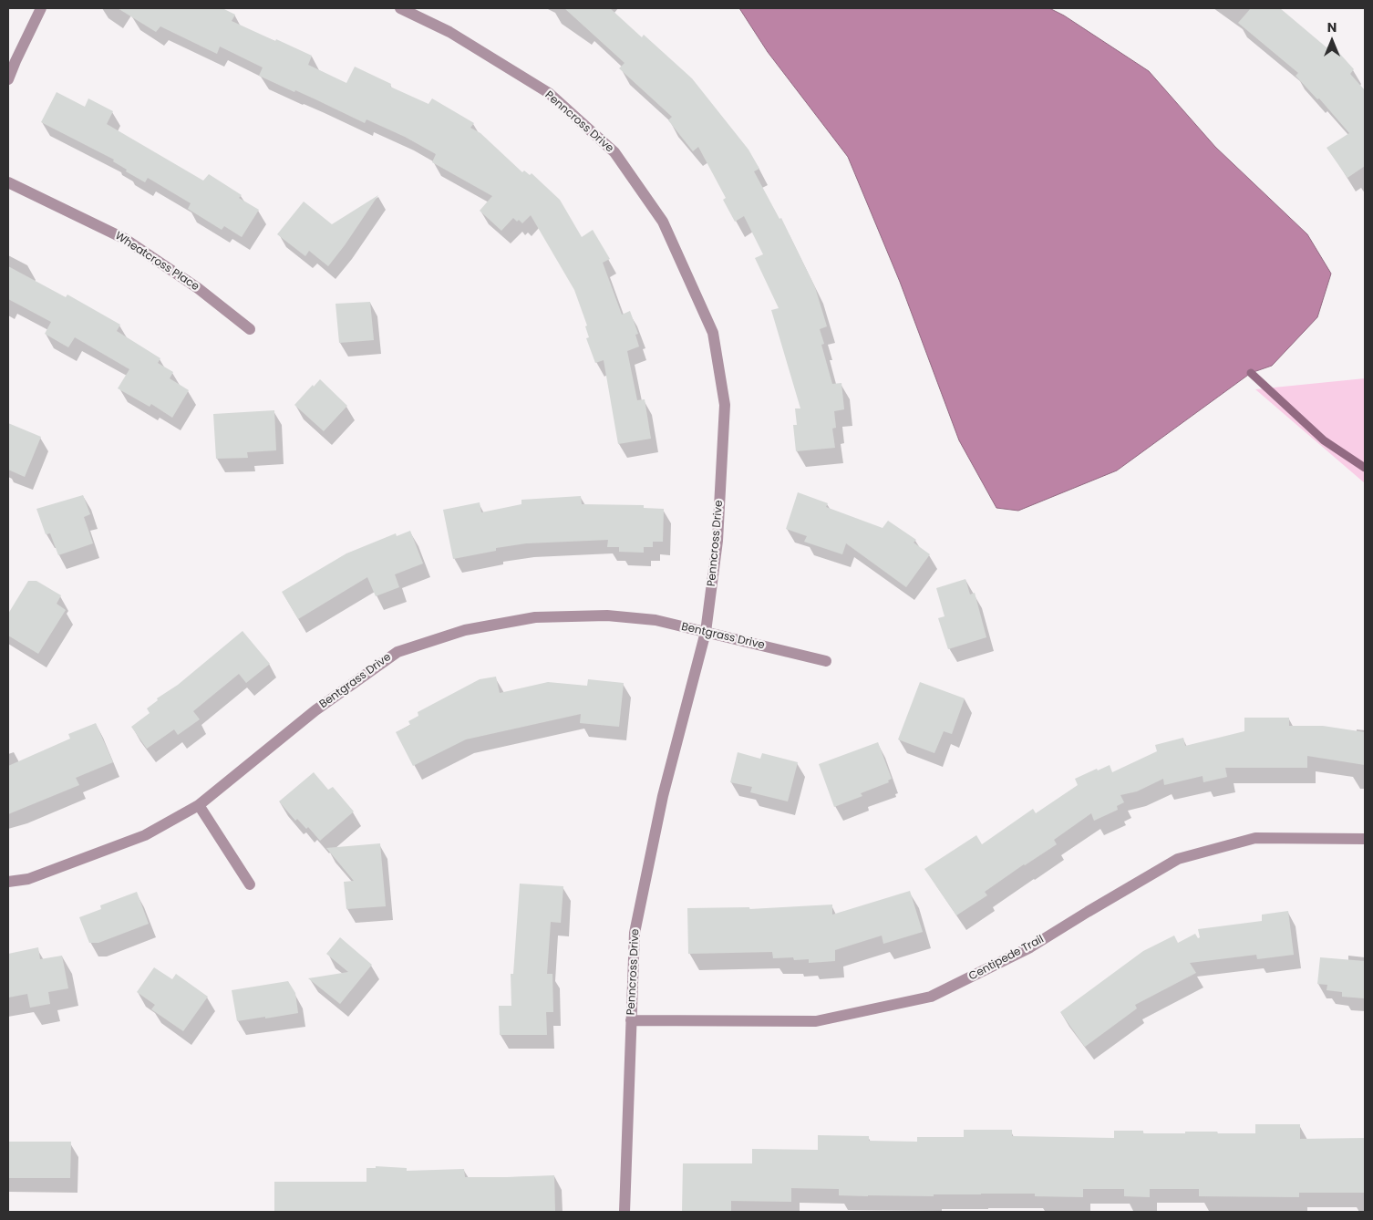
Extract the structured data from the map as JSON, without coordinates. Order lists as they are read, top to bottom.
{
  "streets": {
    "street": [
      "Penncross Drive",
      "Wheatcross Place",
      "Bentgrass Drive",
      "Centipede Trail"
    ]
  },
  "crossings": [
    ["Penncross Drive", "Bentgrass Drive"],
    ["Penncross Drive", "Centipede Trail"]
  ],
  "north": "top"
}
